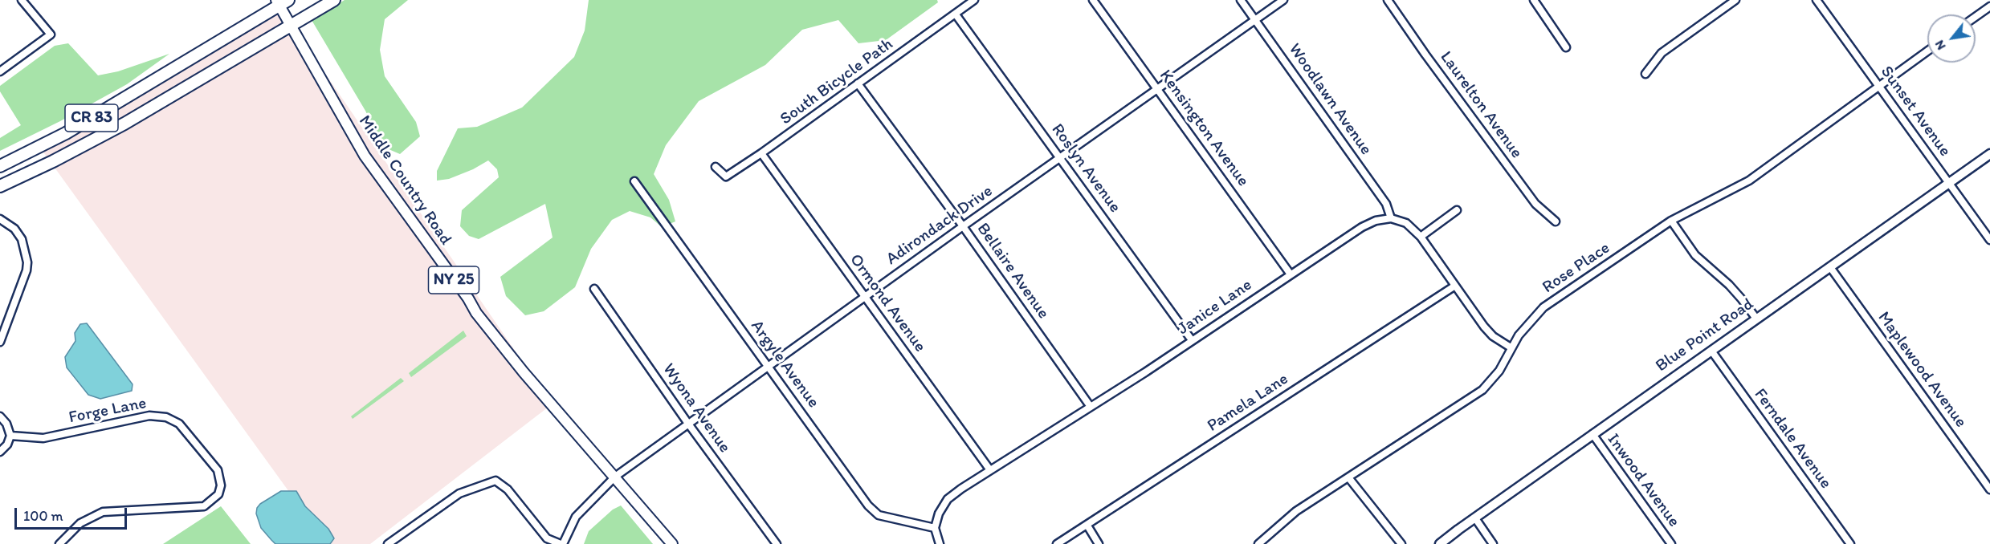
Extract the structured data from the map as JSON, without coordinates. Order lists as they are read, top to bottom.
{
  "streets": {
    "highway": ["CR 83"],
    "main road": ["Middle Country Road", "NY 25"],
    "street": [
      "South Bicycle Path",
      "Woodlawn Avenue",
      "Laurelton Avenue",
      "Sunset Avenue",
      "Kensington Avenue",
      "Roslyn Avenue",
      "Adirondack Drive",
      "Rose Place",
      "Bellaire Avenue",
      "Ormond Avenue",
      "Janice Lane",
      "Blue Point Road",
      "Argyle Avenue",
      "Maplewood Avenue",
      "Pamela Lane",
      "Wyona Avenue",
      "Forge Lane",
      "Ferndale Avenue",
      "Inwood Avenue"
    ]
  },
  "crossings": [
    ["South Bicycle Path", "Roslyn Avenue"],
    ["South Bicycle Path", "Bellaire Avenue"],
    ["South Bicycle Path", "Ormond Avenue"],
    ["Woodlawn Avenue", "Adirondack Drive"],
    ["Woodlawn Avenue", "Janice Lane"],
    ["Sunset Avenue", "Rose Place"],
    ["Sunset Avenue", "Blue Point Road"],
    ["CR 83", "Middle Country Road"],
    ["Kensington Avenue", "Adirondack Drive"],
    ["Kensington Avenue", "Janice Lane"],
    ["Roslyn Avenue", "Adirondack Drive"],
    ["Roslyn Avenue", "Janice Lane"],
    ["Middle Country Road", "Adirondack Drive"],
    ["Adirondack Drive", "Bellaire Avenue"],
    ["Adirondack Drive", "Ormond Avenue"],
    ["Adirondack Drive", "Argyle Avenue"],
    ["Adirondack Drive", "Wyona Avenue"],
    ["Bellaire Avenue", "Janice Lane"],
    ["Ormond Avenue", "Janice Lane"],
    ["Janice Lane", "Argyle Avenue"],
    ["Blue Point Road", "Maplewood Avenue"],
    ["Blue Point Road", "Ferndale Avenue"],
    ["Blue Point Road", "Inwood Avenue"]
  ],
  "scale_bar": "100 m",
  "north": "bottom left"
}
